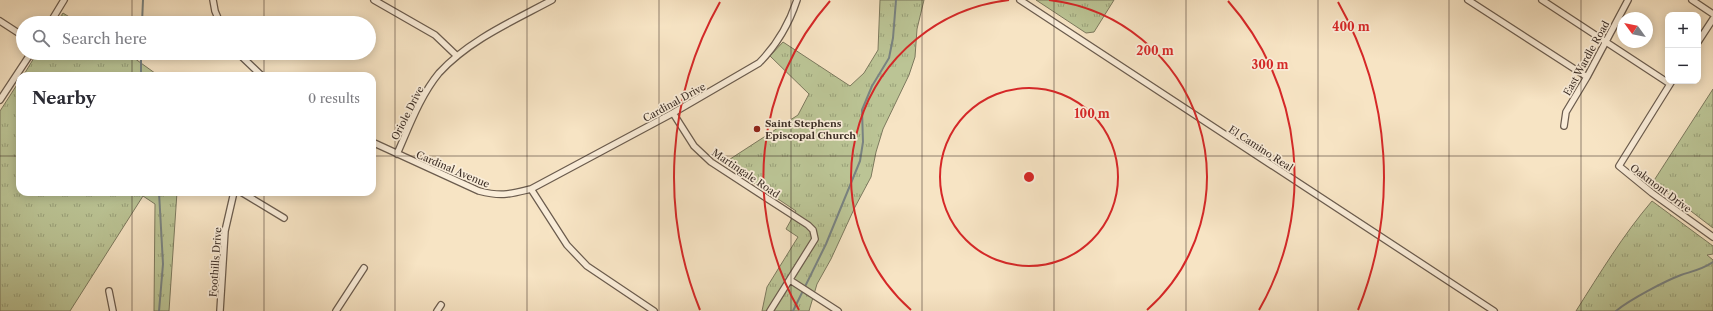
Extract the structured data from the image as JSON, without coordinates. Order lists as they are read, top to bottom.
{
  "streets": {
    "street": [
      "East Wardle Road",
      "Cardinal Drive",
      "Oriole Drive",
      "El Camino Real",
      "Cardinal Avenue",
      "Martingale Road",
      "Oakmont Drive",
      "Foothills Drive"
    ]
  },
  "crossings": [
    ["Cardinal Drive", "Cardinal Avenue"],
    ["Cardinal Drive", "Martingale Road"],
    ["Oriole Drive", "Cardinal Avenue"]
  ],
  "places": ["Saint Stephens Episcopal Church"],
  "north": "top left",
  "page": {
    "map_buttons": ["+", "−"],
    "search": "Search here",
    "heading": ["Nearby", "0 results"]
  },
  "rings": [
    "400 m",
    "200 m",
    "300 m",
    "100 m"
  ]
}
